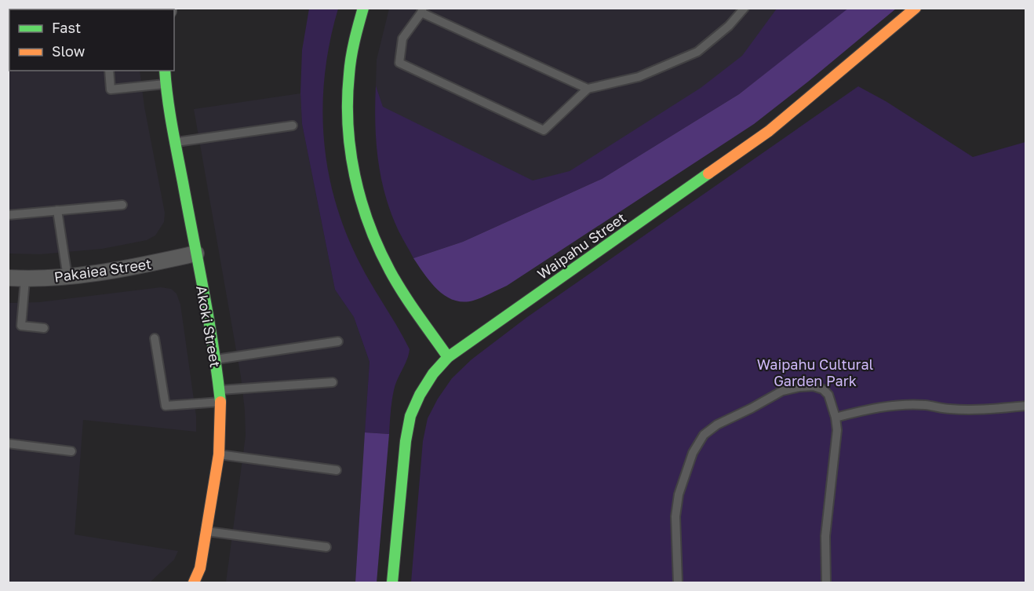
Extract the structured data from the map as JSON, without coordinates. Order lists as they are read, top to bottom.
{
  "streets": {
    "street": ["Waipahu Street", "Pakaiea Street", "Akoki Street"]
  },
  "crossings": [
    ["Pakaiea Street", "Akoki Street"]
  ],
  "parks": ["Waipahu Cultural Garden Park"],
  "legend": ["Fast", "Slow"]
}
